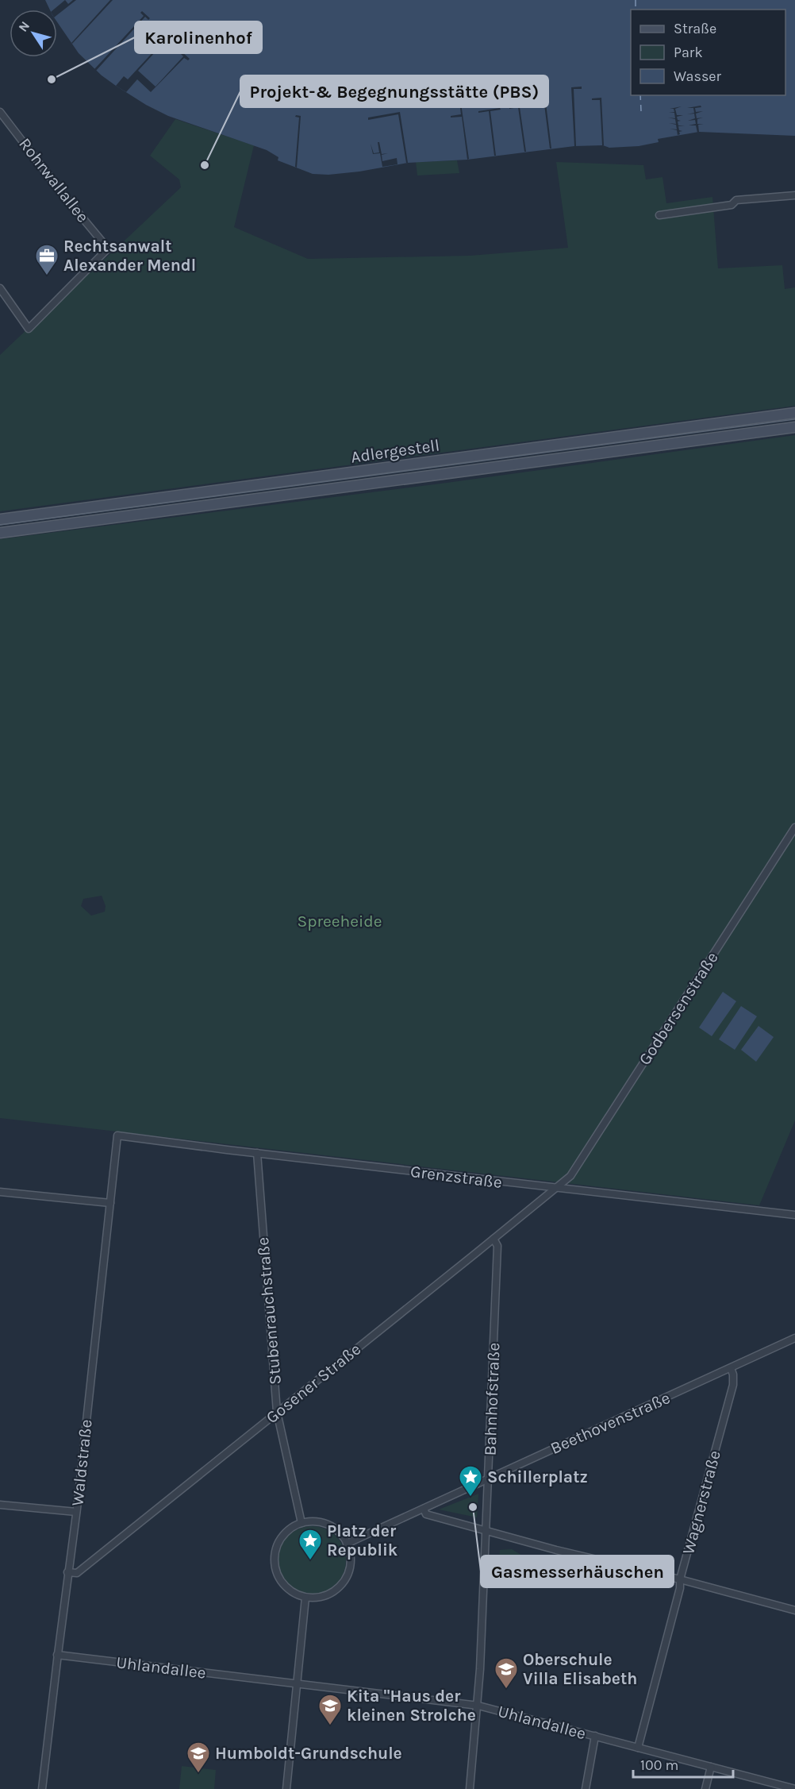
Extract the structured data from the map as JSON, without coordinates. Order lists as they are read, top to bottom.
{
  "streets": {
    "main road": ["Adlergestell"],
    "street": [
      "Rohrwallallee",
      "Godbersenstraße",
      "Grenzstraße",
      "Stubenrauchstraße",
      "Gosener Straße",
      "Bahnhofstraße",
      "Beethovenstraße",
      "Waldstraße",
      "Wagnerstraße",
      "Uhlandallee"
    ]
  },
  "crossings": [
    ["Godbersenstraße", "Grenzstraße"],
    ["Godbersenstraße", "Gosener Straße"],
    ["Grenzstraße", "Stubenrauchstraße"],
    ["Grenzstraße", "Gosener Straße"],
    ["Grenzstraße", "Waldstraße"],
    ["Stubenrauchstraße", "Gosener Straße"],
    ["Stubenrauchstraße", "Beethovenstraße"],
    ["Gosener Straße", "Bahnhofstraße"],
    ["Gosener Straße", "Waldstraße"],
    ["Bahnhofstraße", "Beethovenstraße"],
    ["Bahnhofstraße", "Uhlandallee"],
    ["Beethovenstraße", "Wagnerstraße"],
    ["Waldstraße", "Uhlandallee"],
    ["Wagnerstraße", "Uhlandallee"]
  ],
  "parks": ["Spreeheide"],
  "places": {
    "other": ["Karolinenhof", "Projekt-& Begegnungsstätte (PBS)", "Gasmesserhäuschen"],
    "office": ["Rechtsanwalt Alexander Mendl"],
    "place": ["Schillerplatz", "Platz der Republik"],
    "school or university": ["Oberschule Villa Elisabeth", "Kita \"Haus der kleinen Strolche", "Humboldt-Grundschule"]
  },
  "legend": ["Straße", "Park", "Wasser"],
  "scale_bar": "100 m",
  "north": "top left"
}
